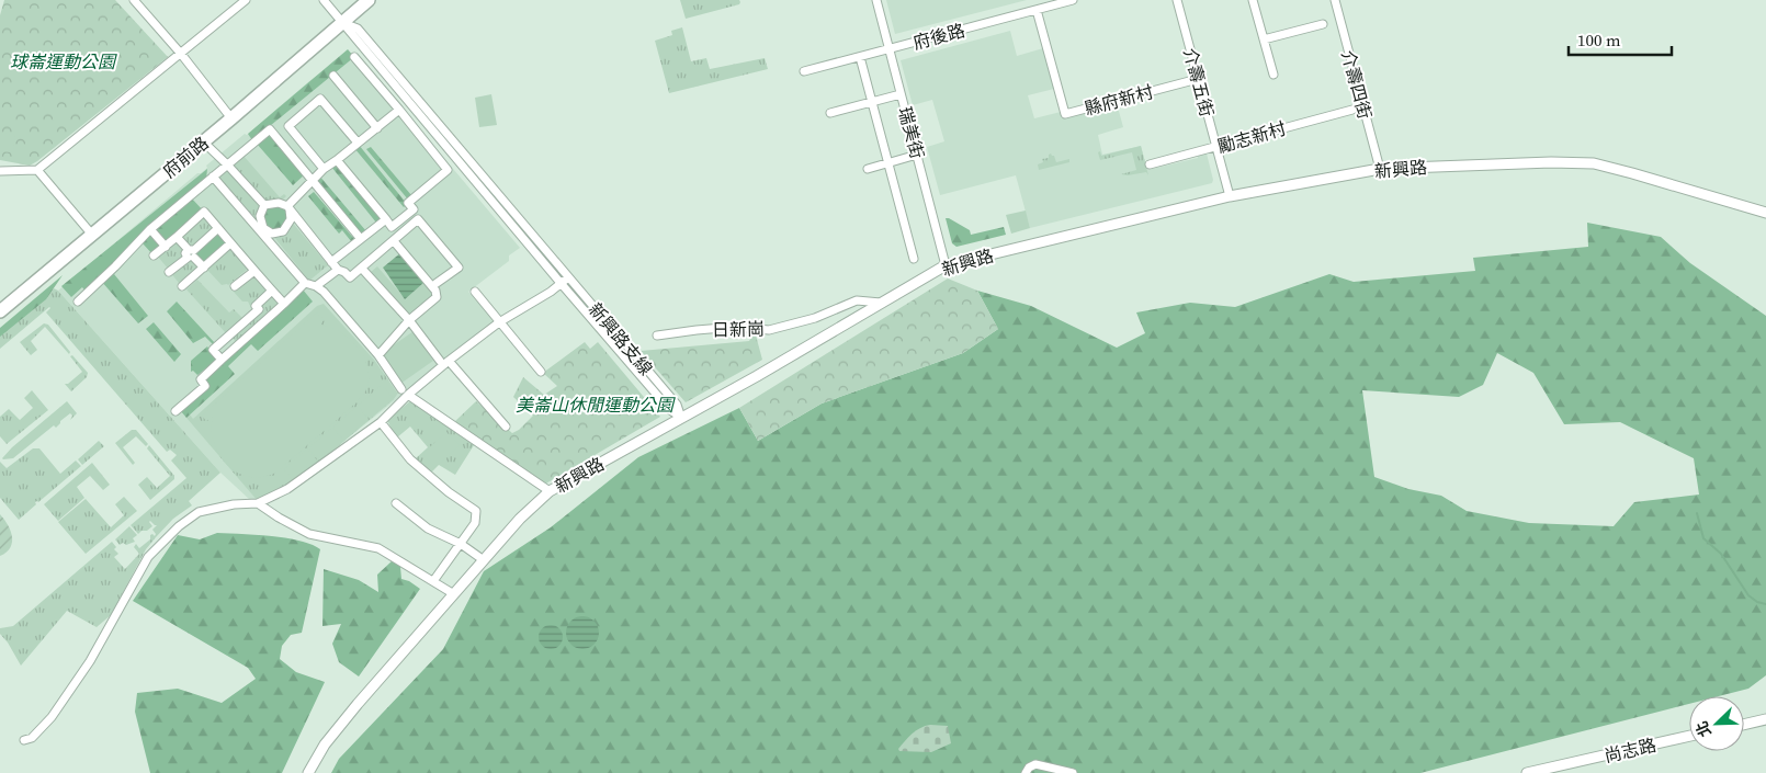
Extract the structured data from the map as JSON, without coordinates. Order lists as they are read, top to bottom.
{
  "streets": {
    "main road": ["府前路"],
    "street": [
      "府後路",
      "介壽五街",
      "介壽四街",
      "縣府新村",
      "瑞美街",
      "勵志新村",
      "新興路",
      "日新崗",
      "新興路支線",
      "尚志路"
    ]
  },
  "crossings": [
    ["府後路", "縣府新村"],
    ["府後路", "瑞美街"],
    ["介壽五街", "縣府新村"],
    ["介壽五街", "勵志新村"],
    ["介壽五街", "新興路"],
    ["介壽四街", "新興路"],
    ["瑞美街", "新興路"],
    ["府前路", "新興路支線"],
    ["新興路", "日新崗"],
    ["新興路", "新興路支線"]
  ],
  "parks": ["球崙運動公園", "美崙山休閒運動公園"],
  "scale_bar": "100 m",
  "north": "bottom left"
}
